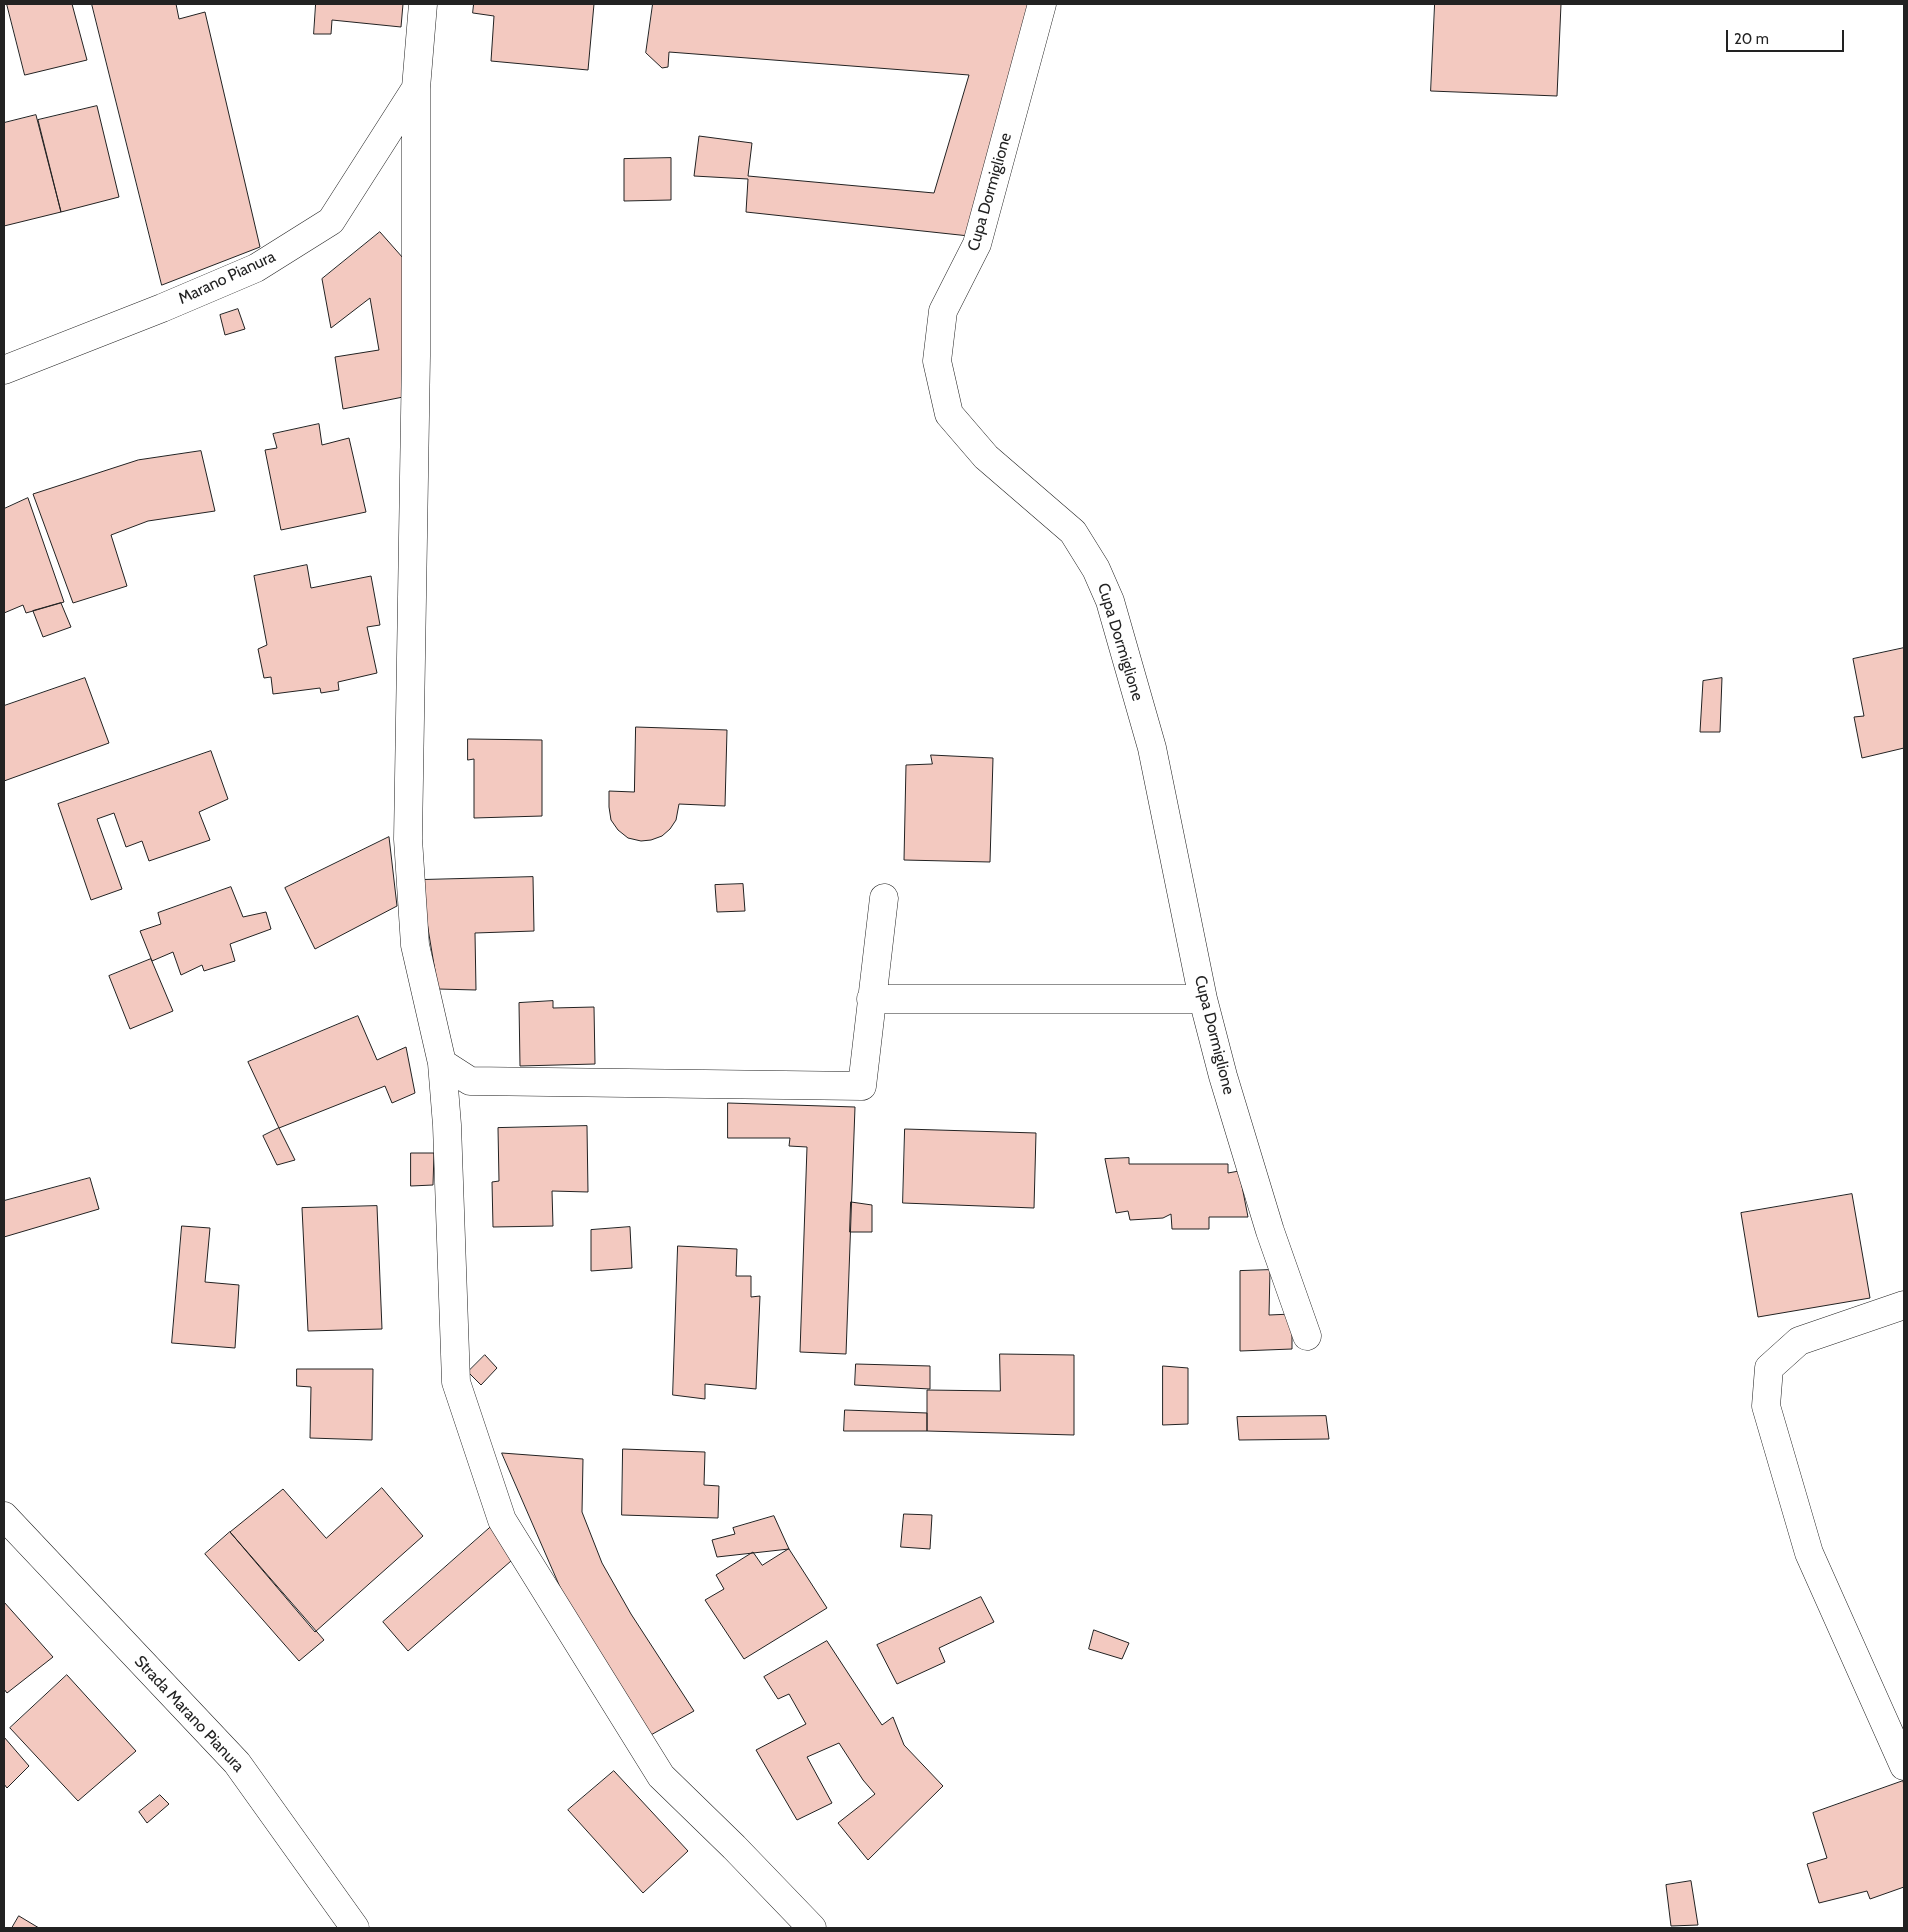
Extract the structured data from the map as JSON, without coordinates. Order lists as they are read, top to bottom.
{
  "streets": {
    "street": ["Cupa Dormiglione", "Marano Pianura", "Strada Marano Pianura"]
  },
  "scale_bar": "20 m"
}
